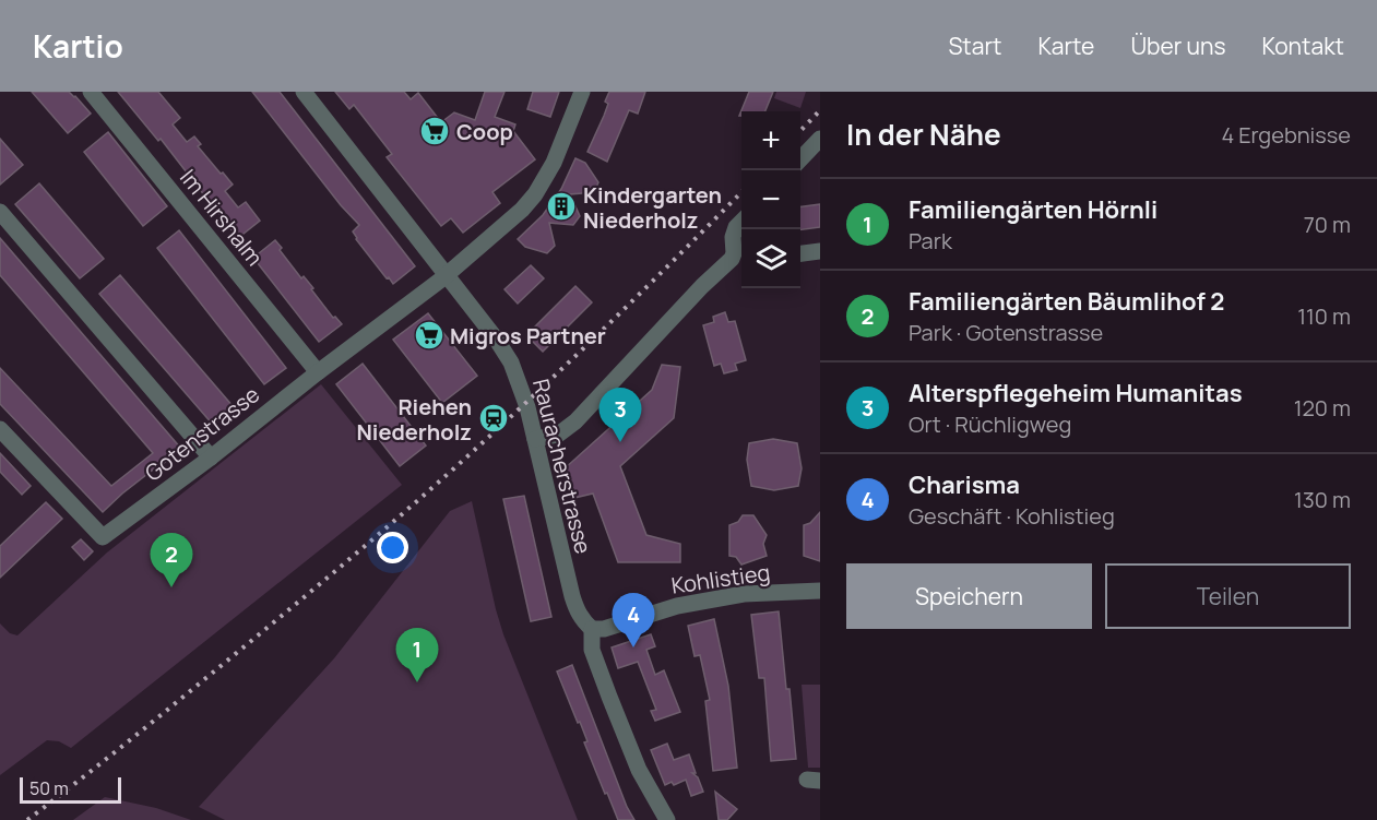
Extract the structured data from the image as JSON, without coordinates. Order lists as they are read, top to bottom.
{
  "streets": {
    "street": [
      "Im Hirshalm",
      "Gotenstrasse",
      "Rauracherstrasse",
      "Kohlistieg"
    ]
  },
  "crossings": [
    ["Im Hirshalm", "Gotenstrasse"],
    ["Gotenstrasse", "Rauracherstrasse"],
    ["Rauracherstrasse", "Kohlistieg"]
  ],
  "places": {
    "supermarket": ["Coop", "Migros Partner"],
    "building": ["Kindergarten Niederholz"],
    "station": ["Riehen Niederholz"]
  },
  "scale_bar": "50 m",
  "page": {
    "header": "Kartio",
    "nav": [
      "Start",
      "Karte",
      "Über uns",
      "Kontakt"
    ],
    "heading": ["In der Nähe", "4 Ergebnisse"],
    "map_buttons": ["+", "−"],
    "list": [
      {
        "mark": "1",
        "name": "Familiengärten Hörnli",
        "note": "Park",
        "value": "70 m"
      },
      {
        "mark": "2",
        "name": "Familiengärten Bäumlihof 2",
        "note": "Park · Gotenstrasse",
        "value": "110 m"
      },
      {
        "mark": "3",
        "name": "Alterspflegeheim Humanitas",
        "note": "Ort · Rüchligweg",
        "value": "120 m"
      },
      {
        "mark": "4",
        "name": "Charisma",
        "note": "Geschäft · Kohlistieg",
        "value": "130 m"
      }
    ],
    "pins": [
      "3",
      "2",
      "4",
      "1"
    ],
    "buttons": ["Speichern", "Teilen"],
    "scale": "50 m"
  }
}
